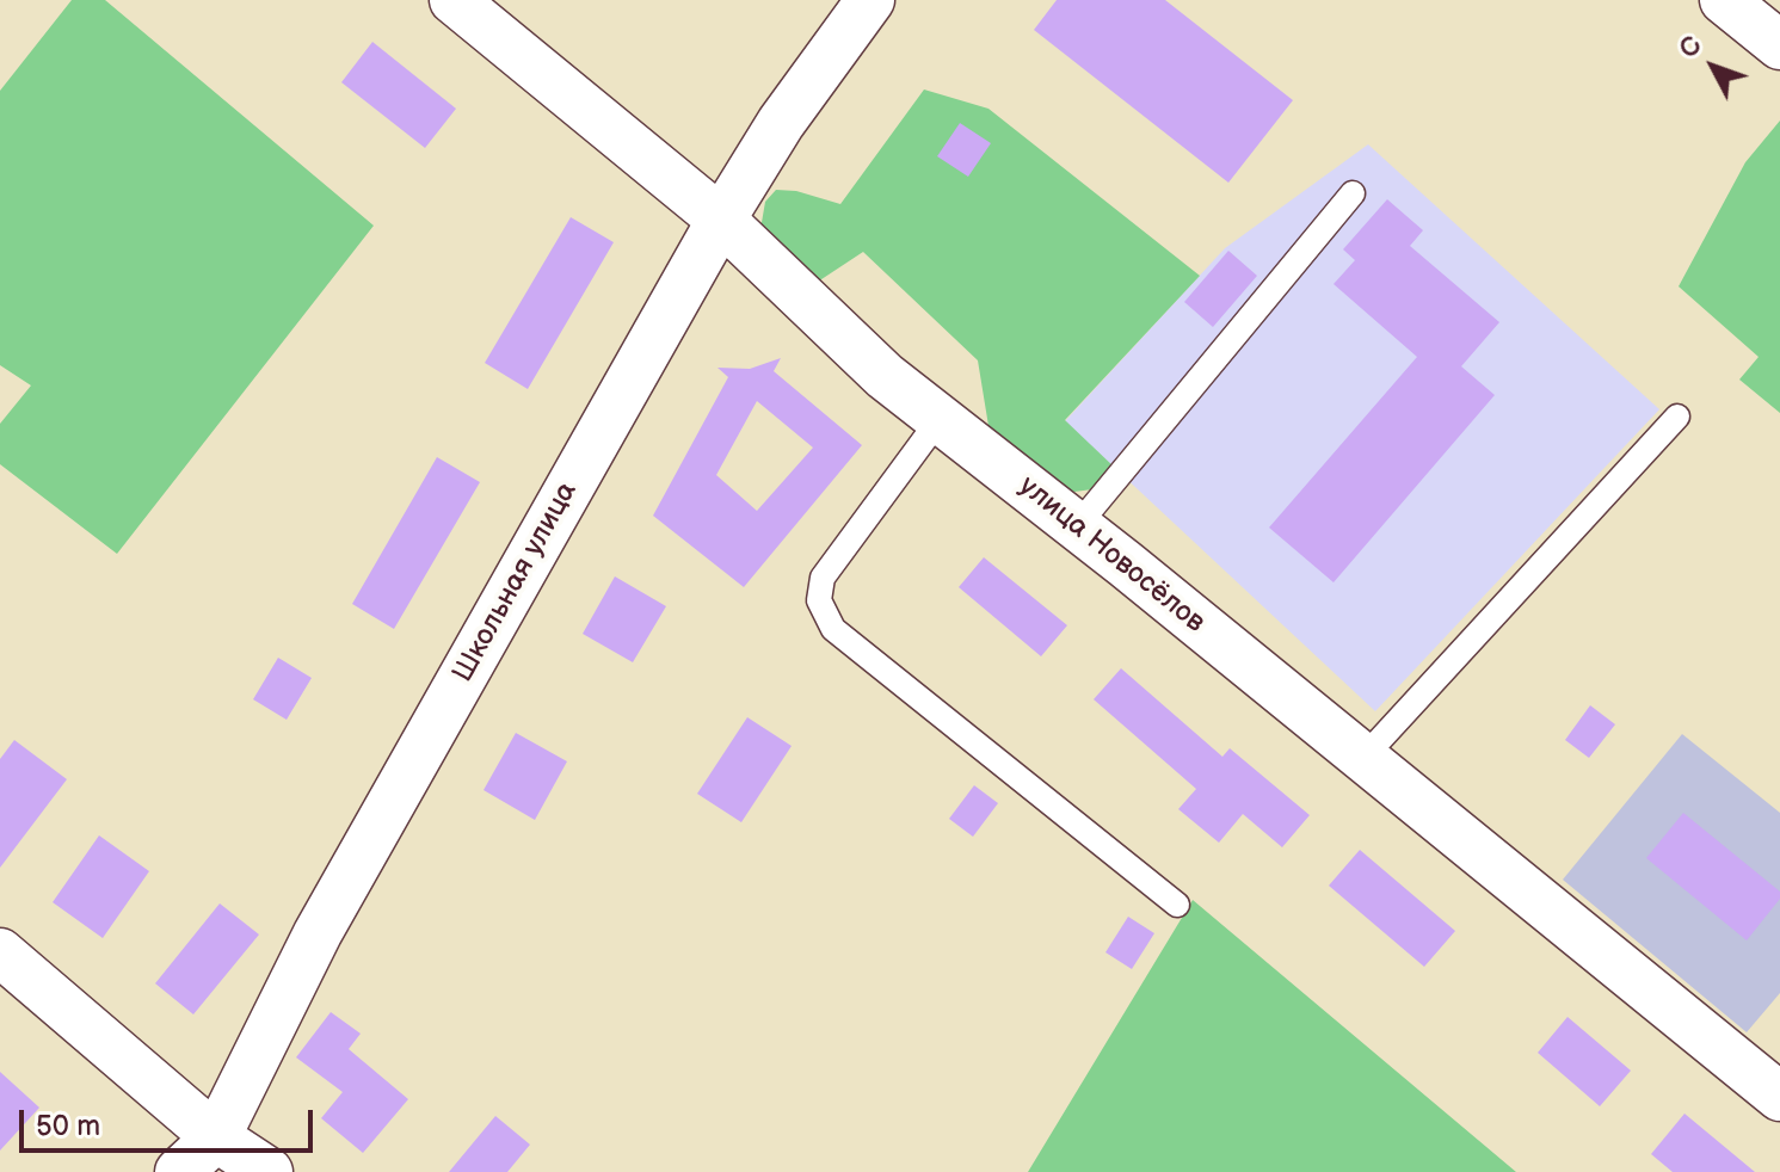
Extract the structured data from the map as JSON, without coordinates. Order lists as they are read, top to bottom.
{
  "streets": {
    "street": ["улица Новосёлов", "Школьная улица"]
  },
  "crossings": [
    ["улица Новосёлов", "Школьная улица"]
  ],
  "scale_bar": "50 m",
  "north": "top left"
}
